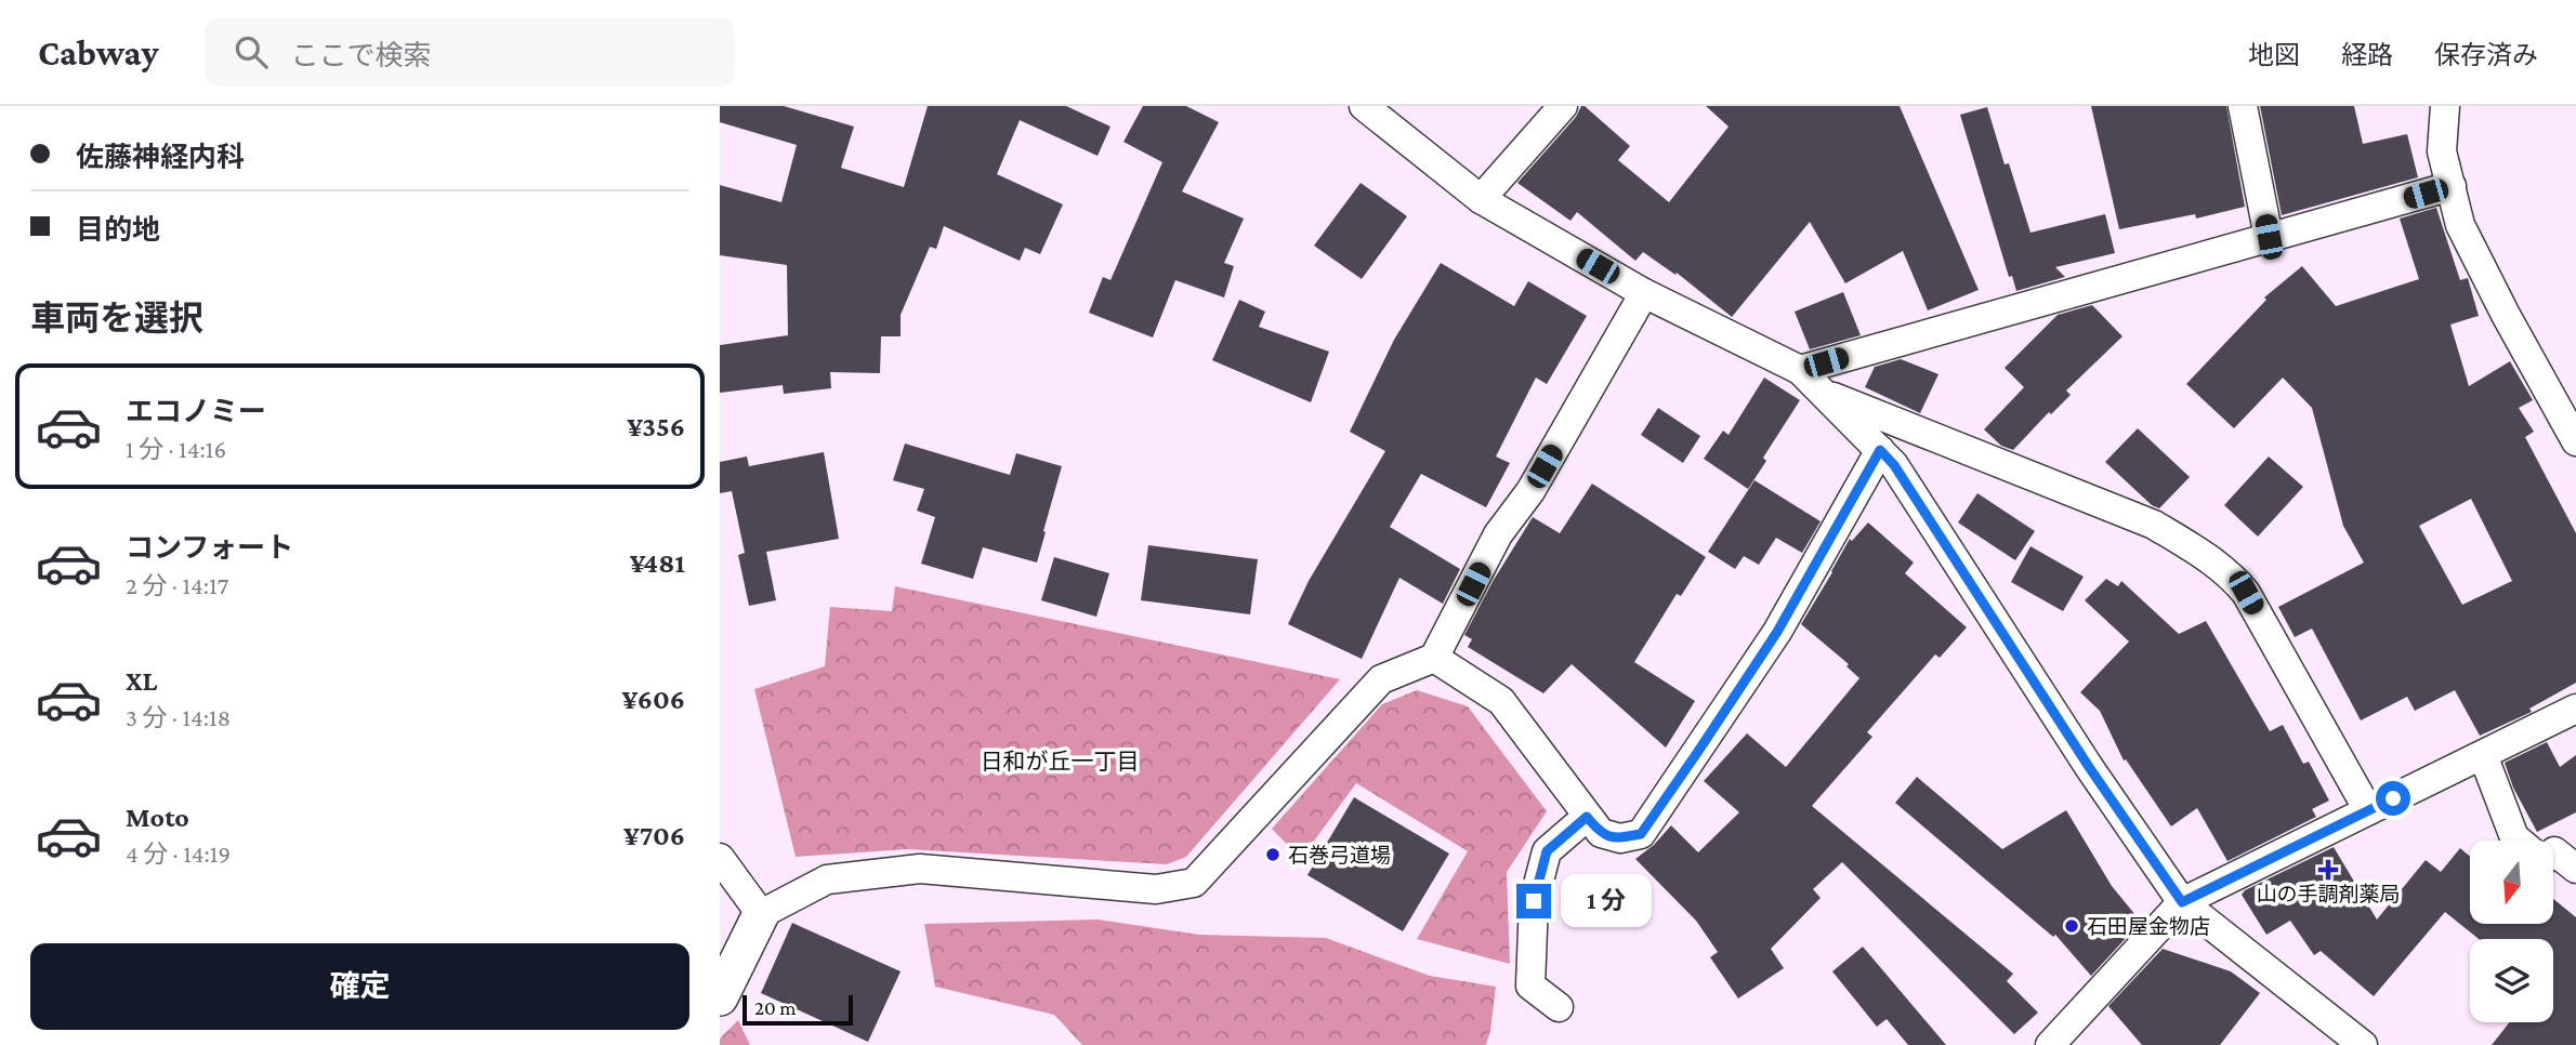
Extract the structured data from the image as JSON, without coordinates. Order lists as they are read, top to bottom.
{
  "districts": ["日和が丘一丁目"],
  "places": {
    "other": ["石巻弓道場", "石田屋金物店"],
    "health": ["山の手調剤薬局"]
  },
  "scale_bar": "20 m",
  "north": "bottom",
  "page": {
    "header": "Cabway",
    "search": "ここで検索",
    "nav": ["地図", "経路", "保存済み"],
    "banner": ["佐藤神経内科", "目的地"],
    "heading": "車両を選択",
    "list": [
      {
        "name": "エコノミー",
        "note": "1 分 · 14:16",
        "value": "¥356"
      },
      {
        "name": "コンフォート",
        "note": "2 分 · 14:17",
        "value": "¥481"
      },
      {
        "name": "XL",
        "note": "3 分 · 14:18",
        "value": "¥606"
      },
      {
        "name": "Moto",
        "note": "4 分 · 14:19",
        "value": "¥706"
      }
    ],
    "bubble": "1 分",
    "buttons": "確定",
    "scale": "20 m"
  }
}
